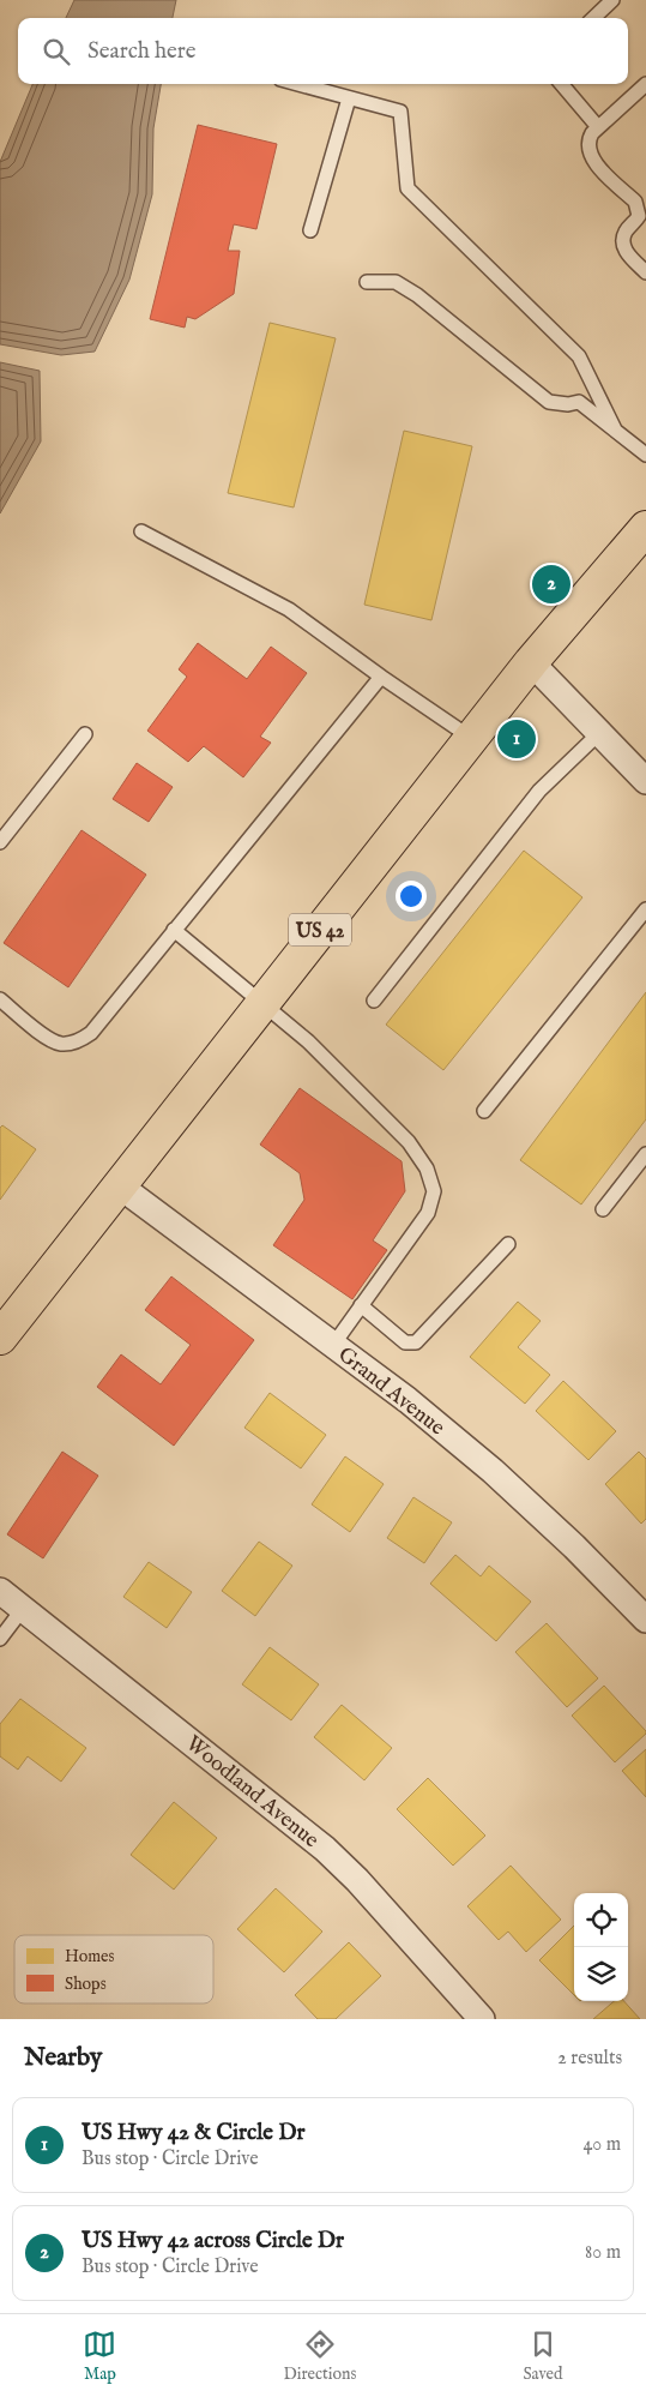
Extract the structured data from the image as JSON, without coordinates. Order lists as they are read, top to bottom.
{
  "streets": {
    "main road": ["US 42"],
    "street": ["Grand Avenue", "Woodland Avenue"]
  },
  "crossings": [
    ["US 42", "Grand Avenue"]
  ],
  "legend": ["Homes", "Shops"],
  "page": {
    "search": "Search here",
    "pins": ["2", "1"],
    "heading": ["Nearby", "2 results"],
    "list": [
      {
        "mark": "1",
        "name": "US Hwy 42 & Circle Dr",
        "note": "Bus stop · Circle Drive",
        "value": "40 m"
      },
      {
        "mark": "2",
        "name": "US Hwy 42 across Circle Dr",
        "note": "Bus stop · Circle Drive",
        "value": "80 m"
      }
    ],
    "nav": ["Map", "Directions", "Saved"]
  }
}
